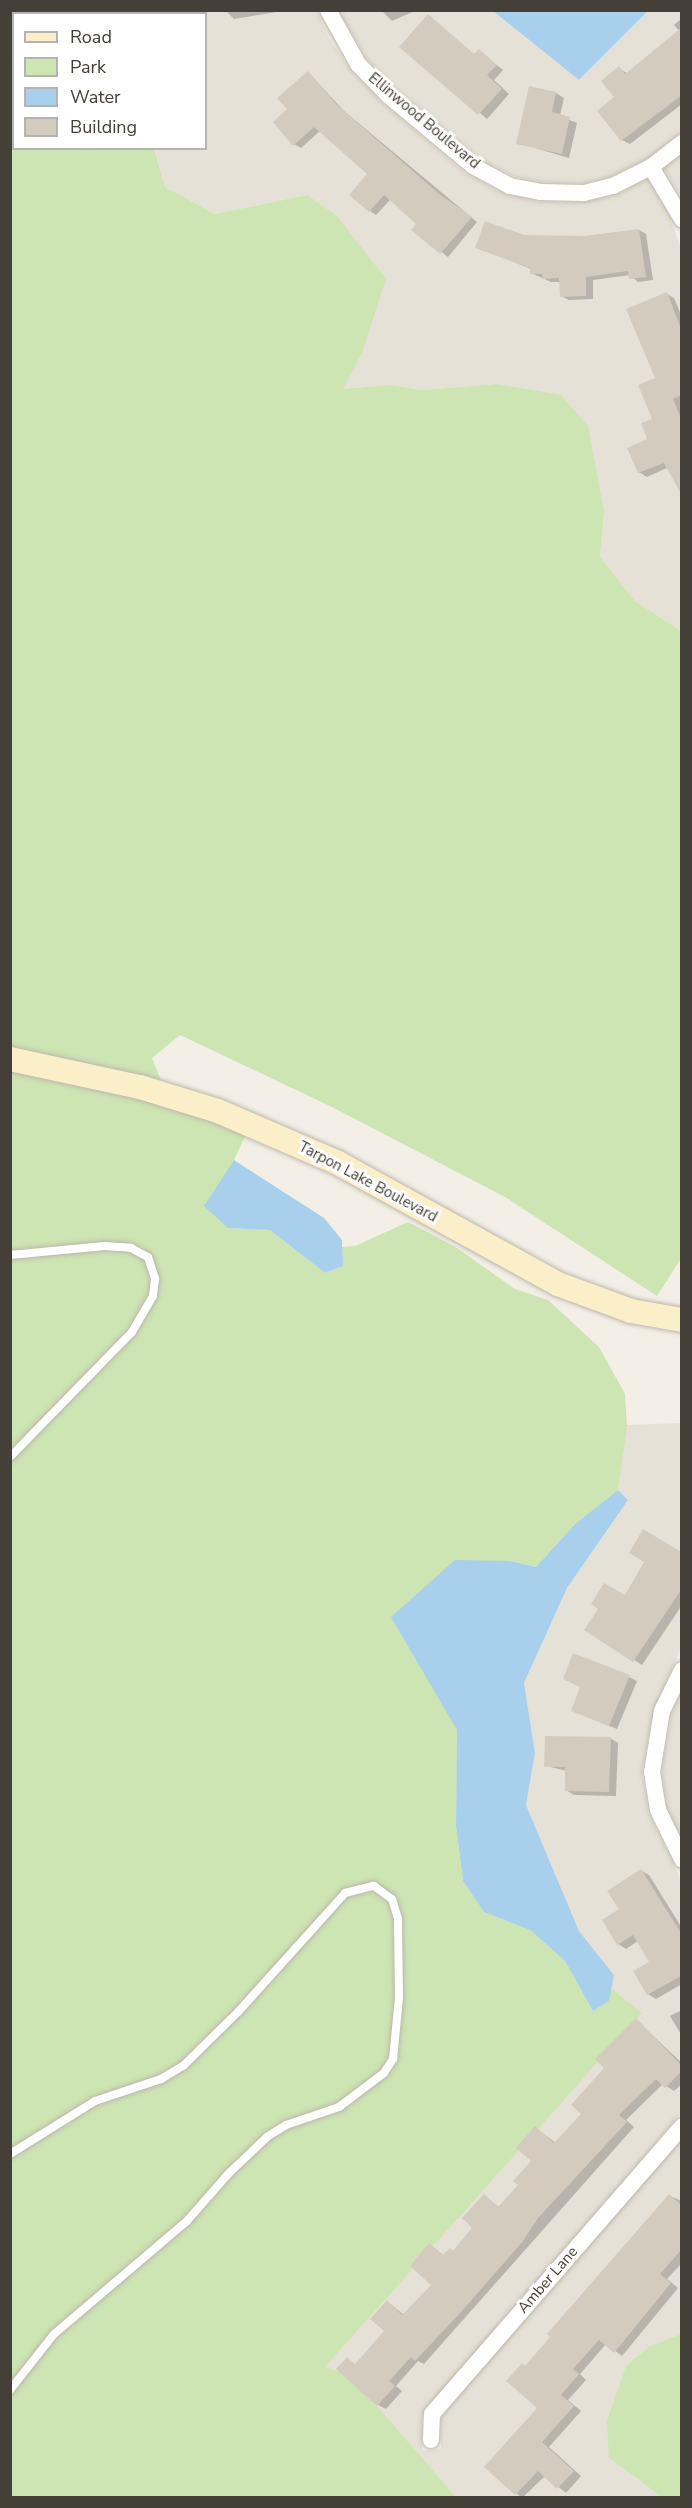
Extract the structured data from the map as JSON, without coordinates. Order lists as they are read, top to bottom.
{
  "streets": {
    "street": ["Ellinwood Boulevard", "Tarpon Lake Boulevard", "Amber Lane"]
  },
  "legend": [
    "Road",
    "Park",
    "Water",
    "Building"
  ]
}
